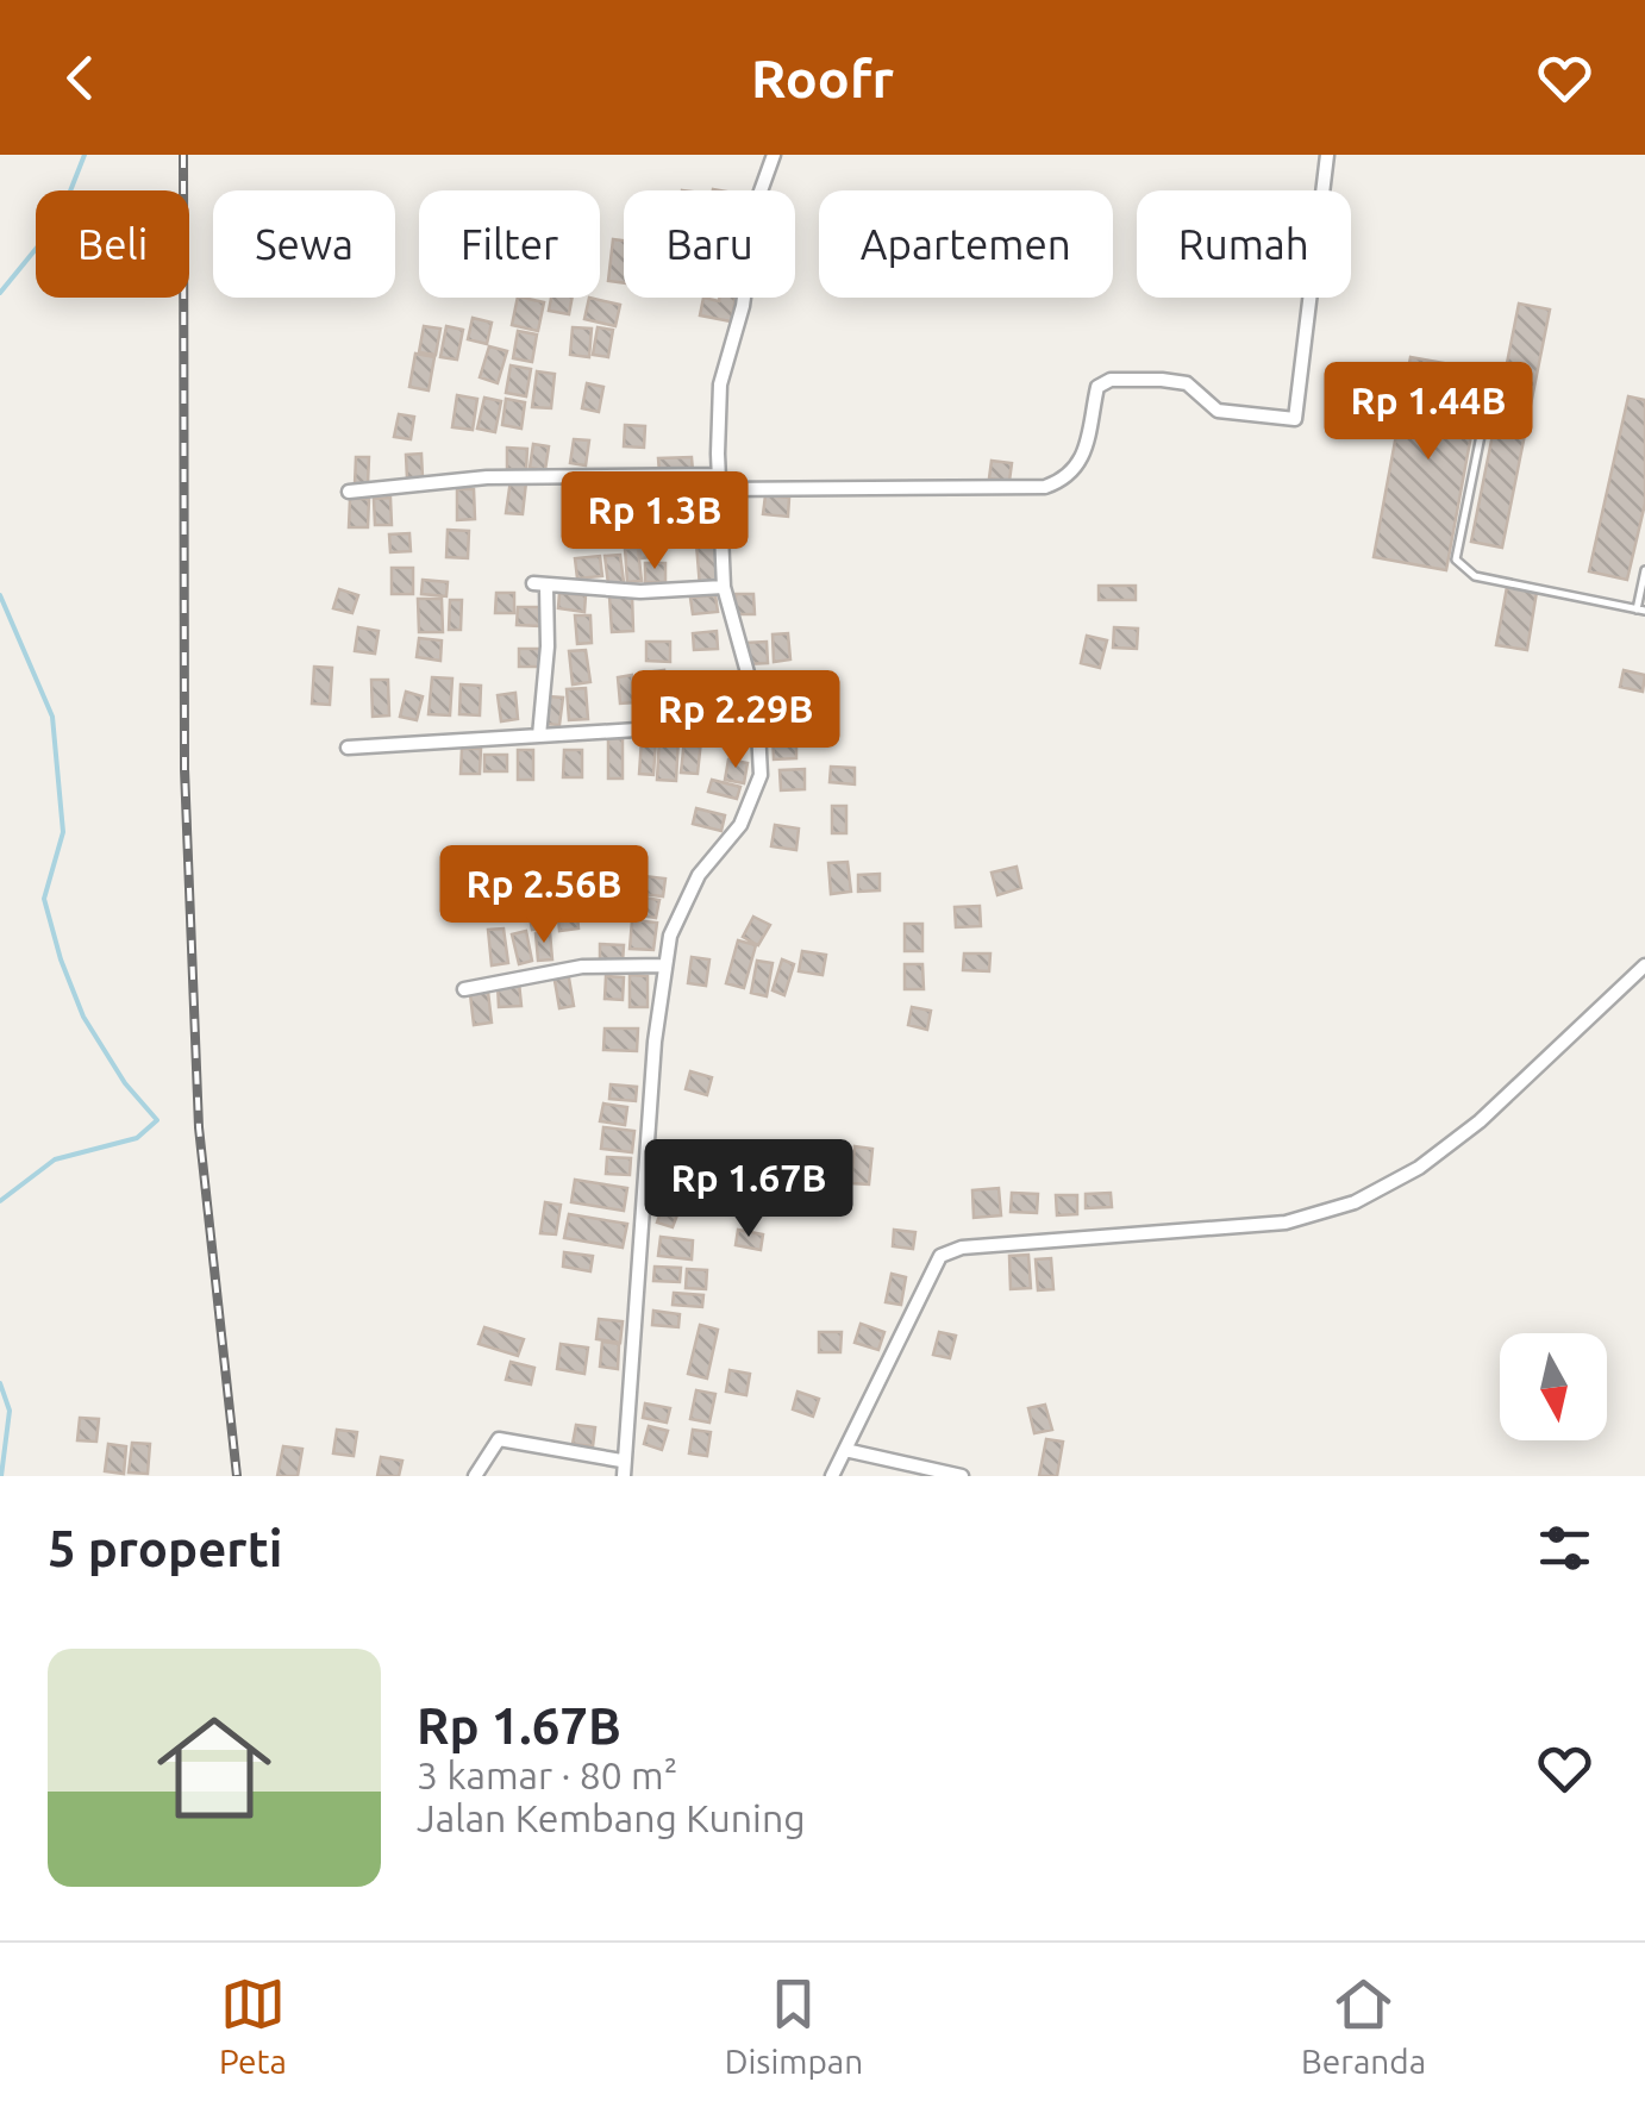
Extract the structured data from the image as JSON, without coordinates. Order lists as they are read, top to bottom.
{
  "north": "bottom",
  "page": {
    "header": "Roofr",
    "chip": [
      "Beli",
      "Sewa",
      "Filter",
      "Baru",
      "Apartemen",
      "Rumah"
    ],
    "price": [
      "Rp 1.44B",
      "Rp 1.3B",
      "Rp 2.29B",
      "Rp 2.56B",
      "Rp 1.67B"
    ],
    "heading": "5 properti",
    "list": [
      {
        "name": "Rp 1.67B",
        "note": "3 kamar · 80 m² · Jalan Kembang Kuning"
      }
    ],
    "tabs": ["Peta", "Disimpan", "Beranda"]
  }
}
